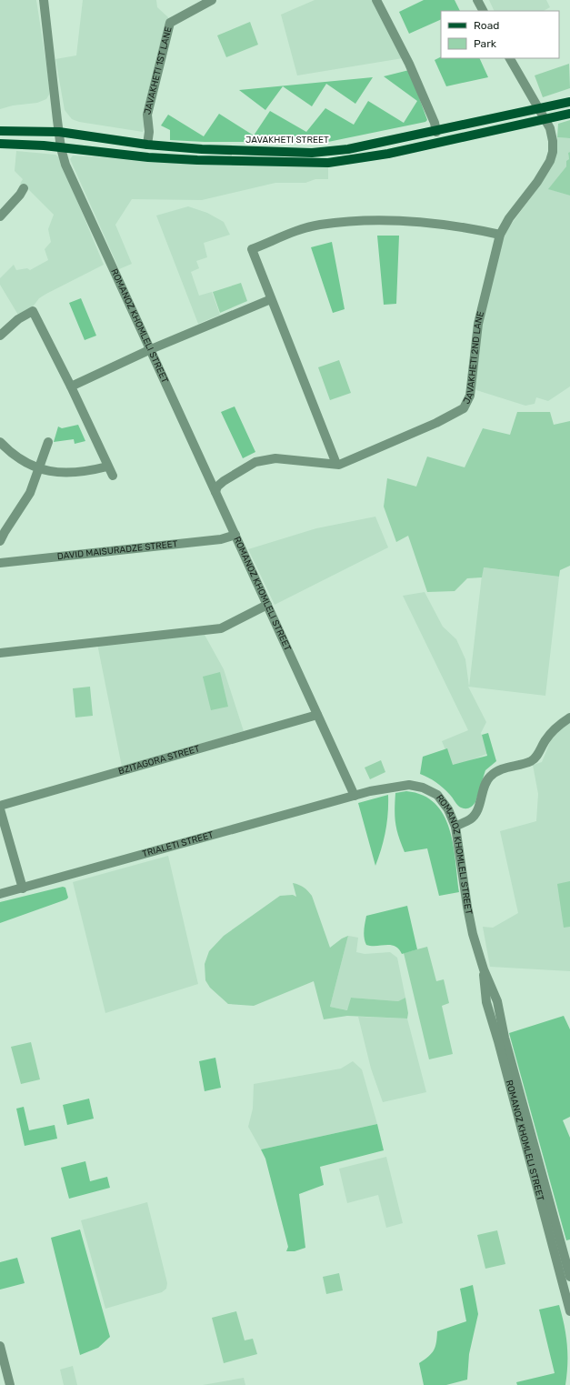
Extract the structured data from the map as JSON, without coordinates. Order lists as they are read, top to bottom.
{
  "streets": {
    "main road": ["JAVAKHETI STREET"],
    "street": [
      "JAVAKHETI 1ST LANE",
      "ROMANOZ KHOMLELI STREET",
      "JAVAKHETI 2ND LANE",
      "DAVID MAISURADZE STREET",
      "BZITAGORA STREET",
      "TRIALETI STREET"
    ]
  },
  "crossings": [
    ["JAVAKHETI 1ST LANE", "JAVAKHETI STREET"],
    ["JAVAKHETI STREET", "ROMANOZ KHOMLELI STREET"],
    ["JAVAKHETI STREET", "JAVAKHETI 2ND LANE"],
    ["ROMANOZ KHOMLELI STREET", "JAVAKHETI 2ND LANE"],
    ["ROMANOZ KHOMLELI STREET", "DAVID MAISURADZE STREET"],
    ["ROMANOZ KHOMLELI STREET", "BZITAGORA STREET"],
    ["ROMANOZ KHOMLELI STREET", "TRIALETI STREET"]
  ],
  "legend": ["Road", "Park"]
}
